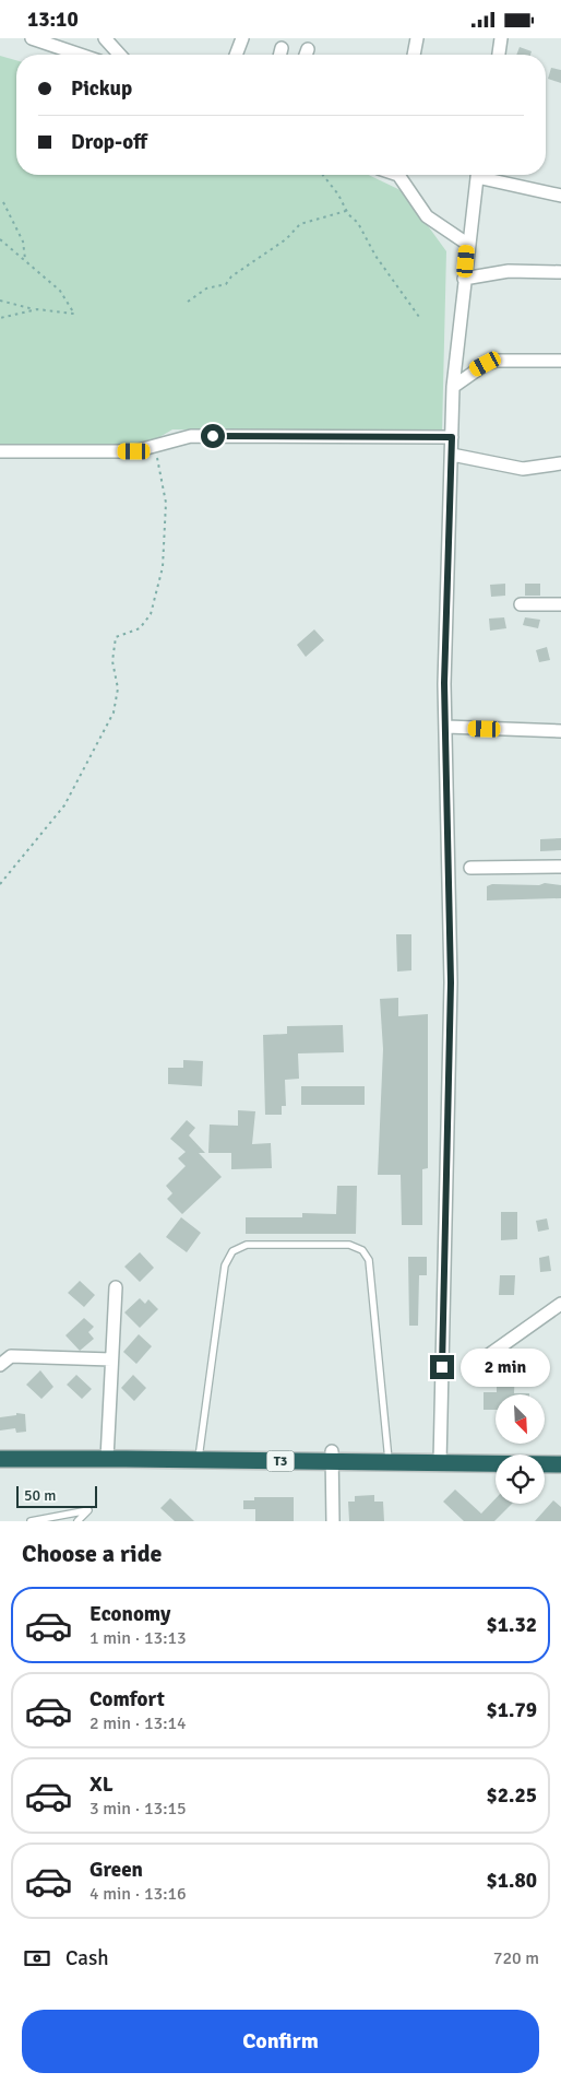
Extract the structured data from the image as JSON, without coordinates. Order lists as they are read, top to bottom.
{
  "streets": {
    "highway": ["T3"]
  },
  "scale_bar": "50 m",
  "north": "bottom right",
  "page": {
    "status": "13:10",
    "banner": ["Pickup", "Drop-off"],
    "bubble": "2 min",
    "scale": "50 m",
    "heading": "Choose a ride",
    "list": [
      {
        "name": "Economy",
        "note": "1 min · 13:13",
        "value": "$1.32"
      },
      {
        "name": "Comfort",
        "note": "2 min · 13:14",
        "value": "$1.79"
      },
      {
        "name": "XL",
        "note": "3 min · 13:15",
        "value": "$2.25"
      },
      {
        "name": "Green",
        "note": "4 min · 13:16",
        "value": "$1.80"
      }
    ],
    "pay": ["Cash", "720 m"],
    "buttons": "Confirm"
  }
}
